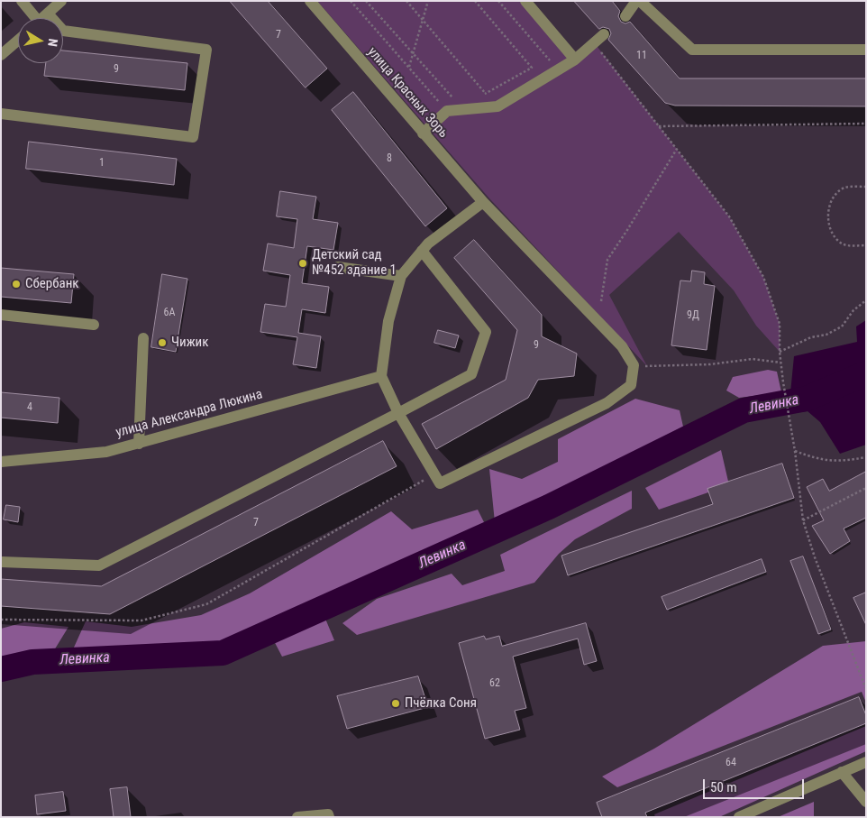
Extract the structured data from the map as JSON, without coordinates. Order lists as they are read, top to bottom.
{
  "streets": {
    "street": ["улица Красных Зорь", "улица Александра Люкина"]
  },
  "water": ["Левинка"],
  "places": [
    "Детский сад №452 здание 1",
    "Сбербанк",
    "Чижик",
    "Пчёлка Соня"
  ],
  "house_numbers": [
    "7",
    "11",
    "9",
    "8",
    "1",
    "6А",
    "9Д",
    "9",
    "4",
    "7",
    "62",
    "64"
  ],
  "scale_bar": "50 m",
  "north": "right"
}
